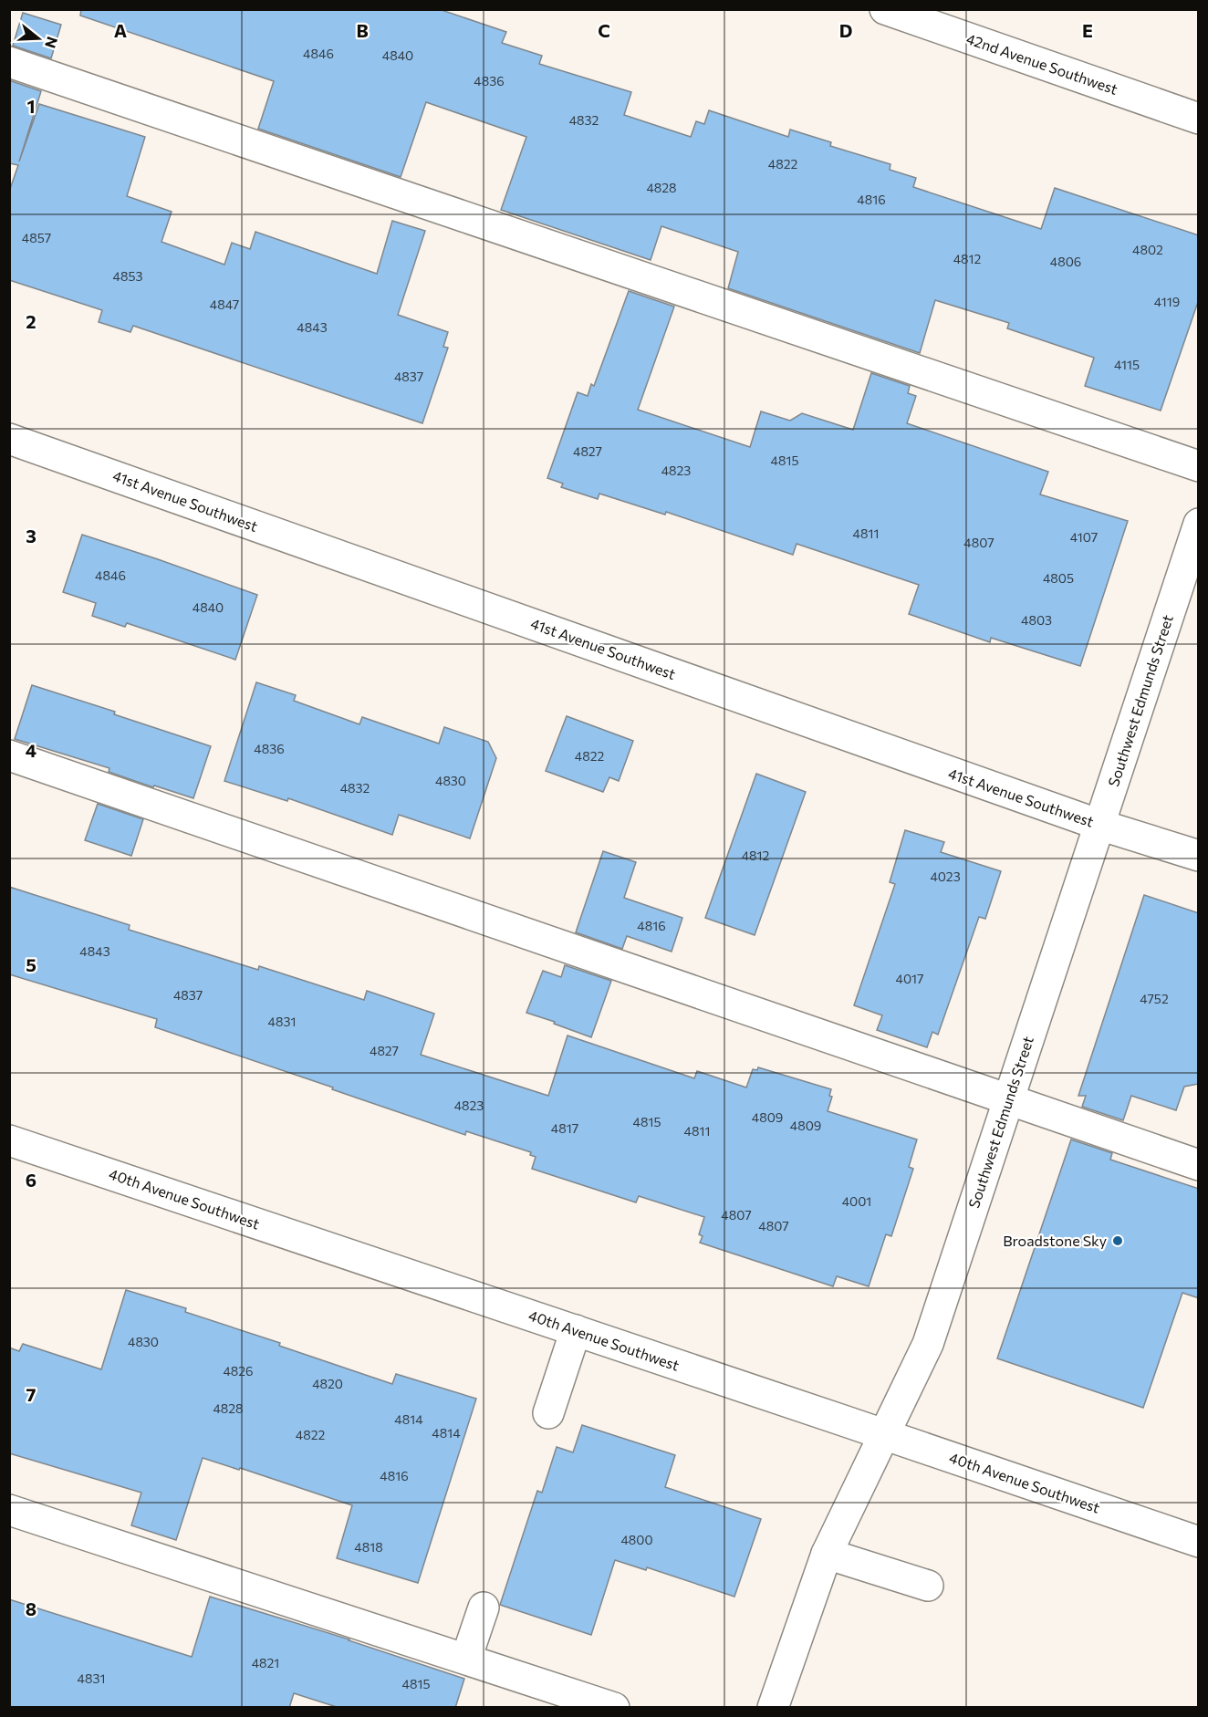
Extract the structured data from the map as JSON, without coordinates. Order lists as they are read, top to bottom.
{
  "streets": {
    "street": [
      "42nd Avenue Southwest",
      "41st Avenue Southwest",
      "Southwest Edmunds Street",
      "40th Avenue Southwest"
    ]
  },
  "crossings": [
    ["41st Avenue Southwest", "Southwest Edmunds Street"],
    ["Southwest Edmunds Street", "40th Avenue Southwest"]
  ],
  "places": ["Broadstone Sky"],
  "house_numbers": [
    "4846",
    "4840",
    "4836",
    "4832",
    "4822",
    "4828",
    "4816",
    "4857",
    "4802",
    "4812",
    "4806",
    "4853",
    "4119",
    "4847",
    "4843",
    "4115",
    "4837",
    "4827",
    "4815",
    "4823",
    "4811",
    "4107",
    "4807",
    "4846",
    "4805",
    "4840",
    "4803",
    "4836",
    "4822",
    "4830",
    "4832",
    "4812",
    "4023",
    "4816",
    "4843",
    "4017",
    "4837",
    "4752",
    "4831",
    "4827",
    "4823",
    "4809",
    "4815",
    "4809",
    "4817",
    "4811",
    "4001",
    "4807",
    "4807",
    "4830",
    "4826",
    "4820",
    "4828",
    "4814",
    "4814",
    "4822",
    "4816",
    "4800",
    "4818",
    "4821",
    "4831",
    "4815"
  ],
  "north": "right",
  "grid": {
    "columns": [
      "A",
      "B",
      "C",
      "D",
      "E"
    ],
    "rows": [
      "1",
      "2",
      "3",
      "4",
      "5",
      "6",
      "7",
      "8"
    ]
  }
}
